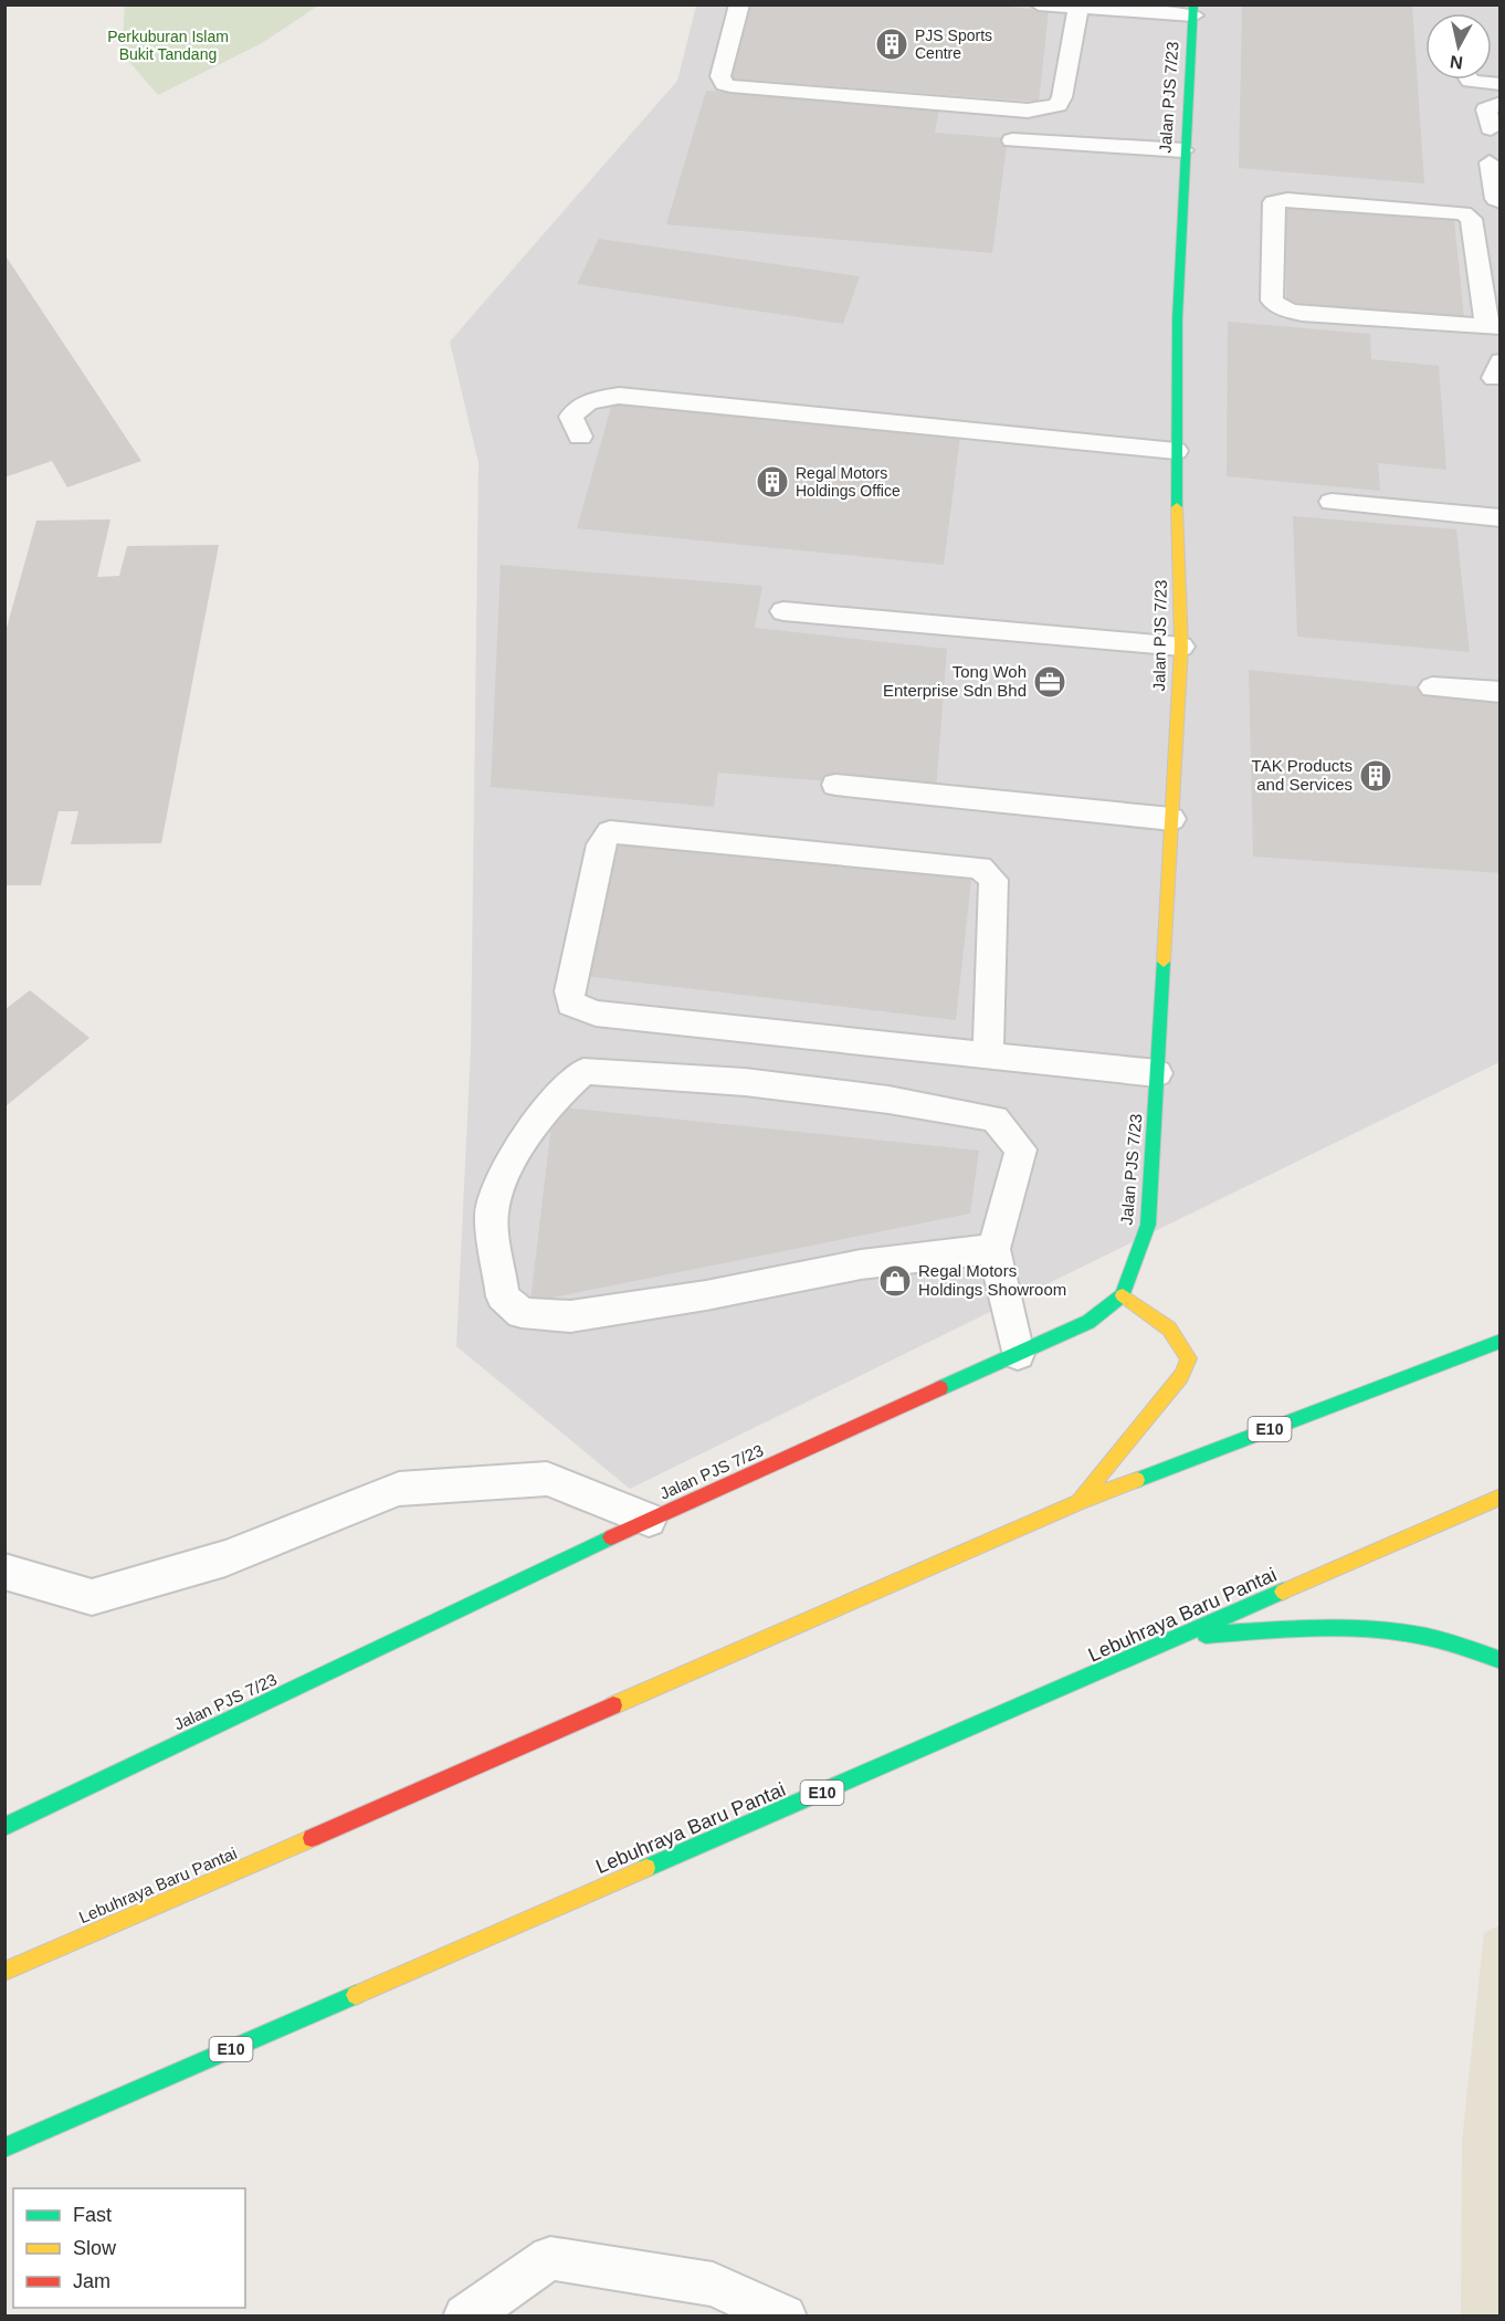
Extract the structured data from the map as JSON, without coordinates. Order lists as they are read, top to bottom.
{
  "streets": {
    "main road": ["Jalan PJS 7/23", "E10", "Lebuhraya Baru Pantai"]
  },
  "parks": ["Perkuburan Islam Bukit Tandang"],
  "places": {
    "building": ["PJS Sports Centre", "Regal Motors Holdings Office", "TAK Products and Services"],
    "office": ["Tong Woh Enterprise Sdn Bhd"],
    "shop": ["Regal Motors Holdings Showroom"]
  },
  "legend": ["Fast", "Slow", "Jam"],
  "north": "bottom"
}
